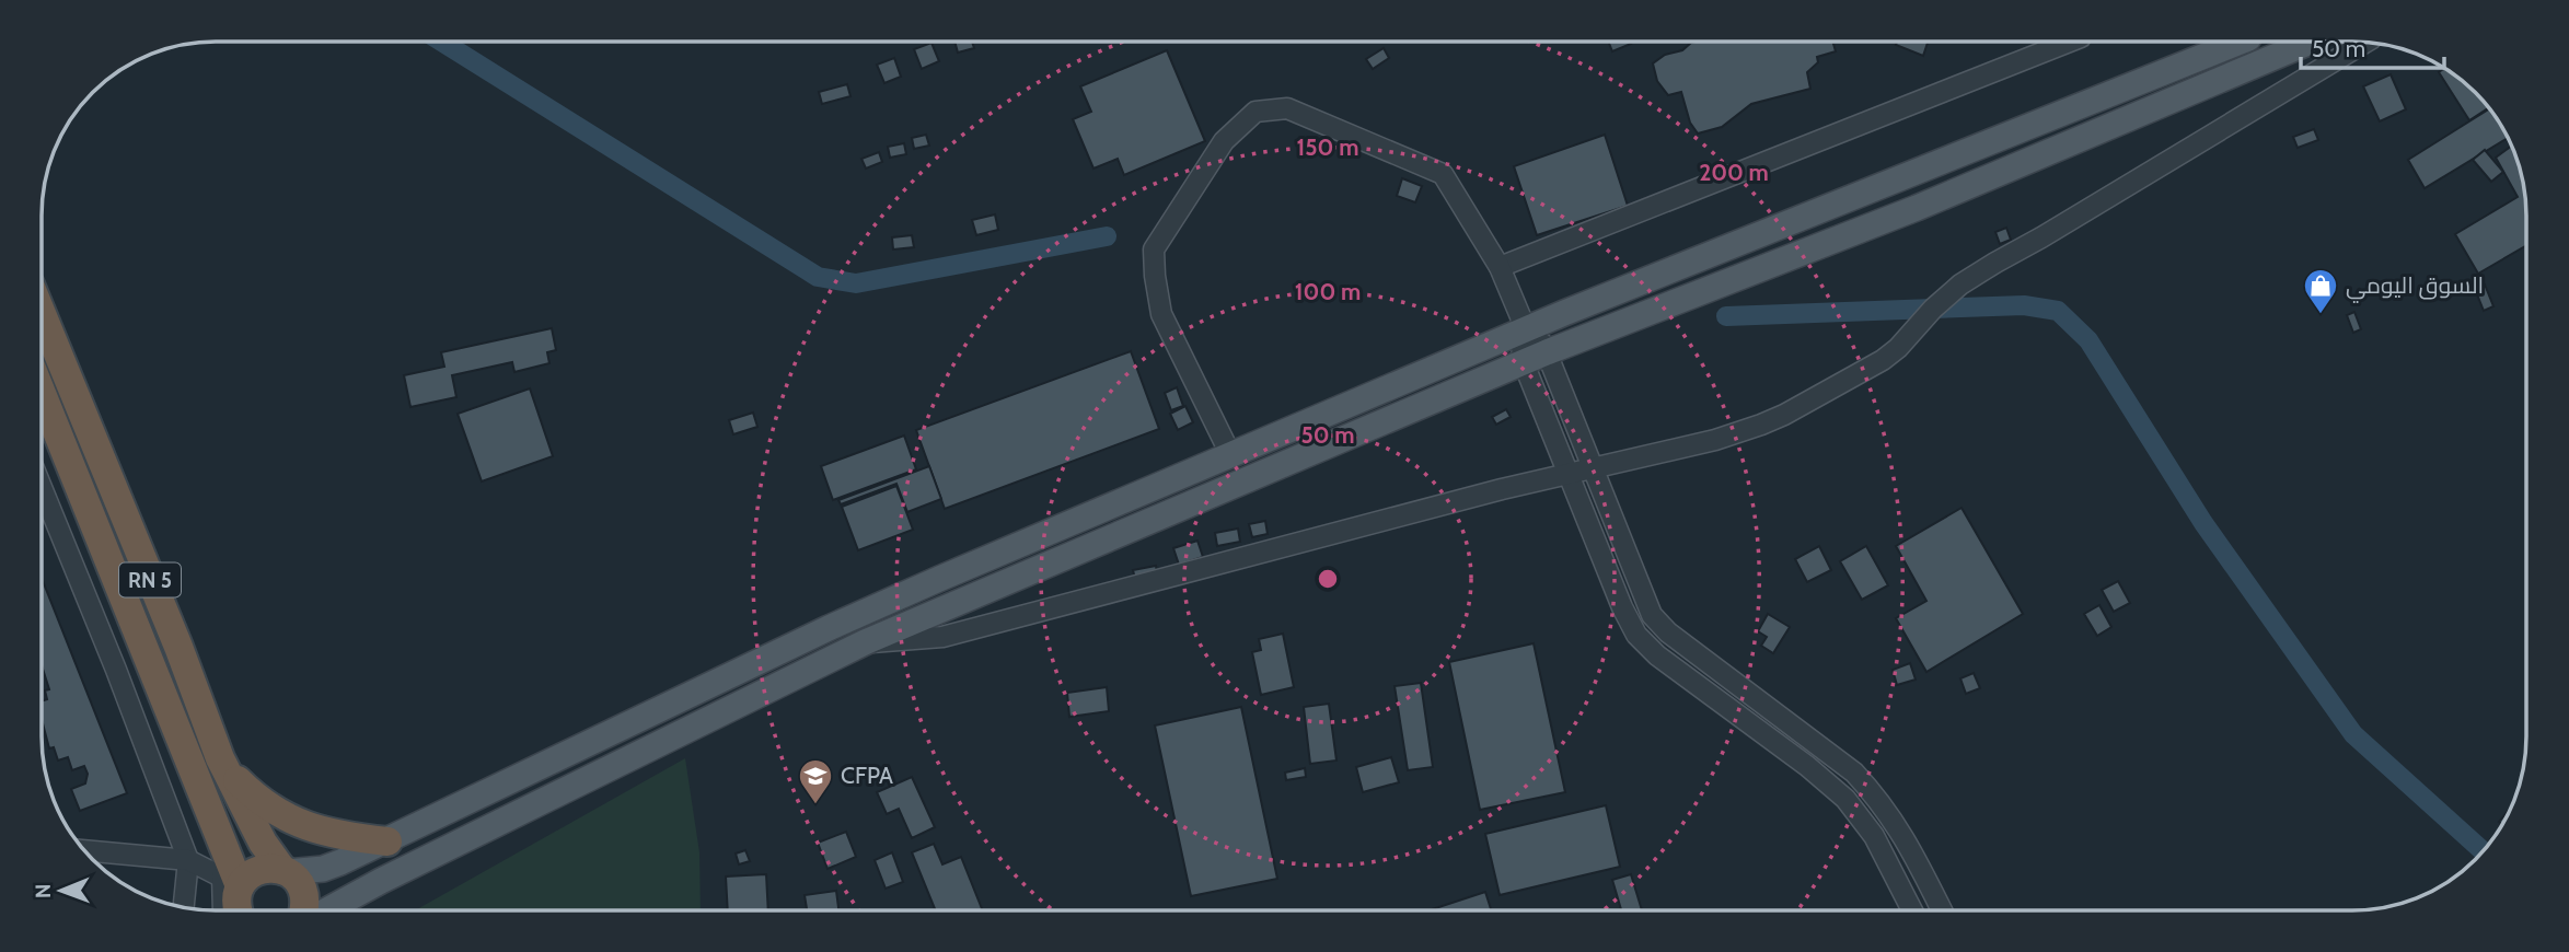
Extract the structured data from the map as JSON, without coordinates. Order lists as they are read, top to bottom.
{
  "streets": {
    "highway": ["RN 5"]
  },
  "places": {
    "shop": ["السوق اليومي"],
    "school or university": ["CFPA"]
  },
  "scale_bar": "50 m",
  "north": "left",
  "rings": [
    "150 m",
    "200 m",
    "100 m",
    "50 m"
  ]
}
